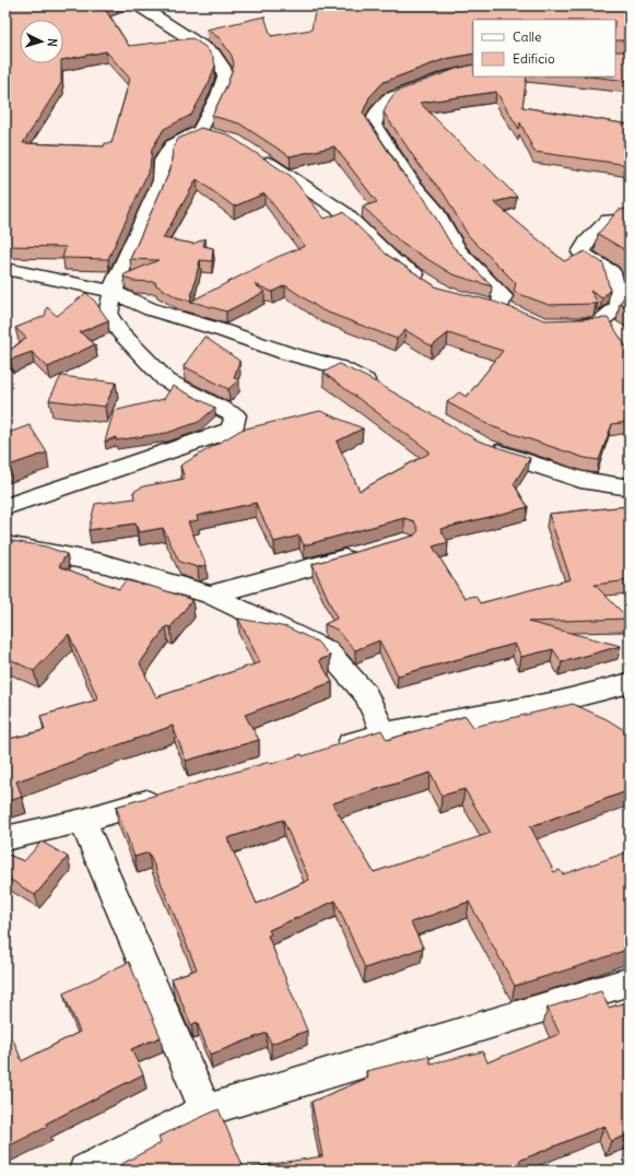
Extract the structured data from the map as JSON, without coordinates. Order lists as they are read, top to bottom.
{
  "legend": ["Calle", "Edificio"],
  "north": "right"
}
